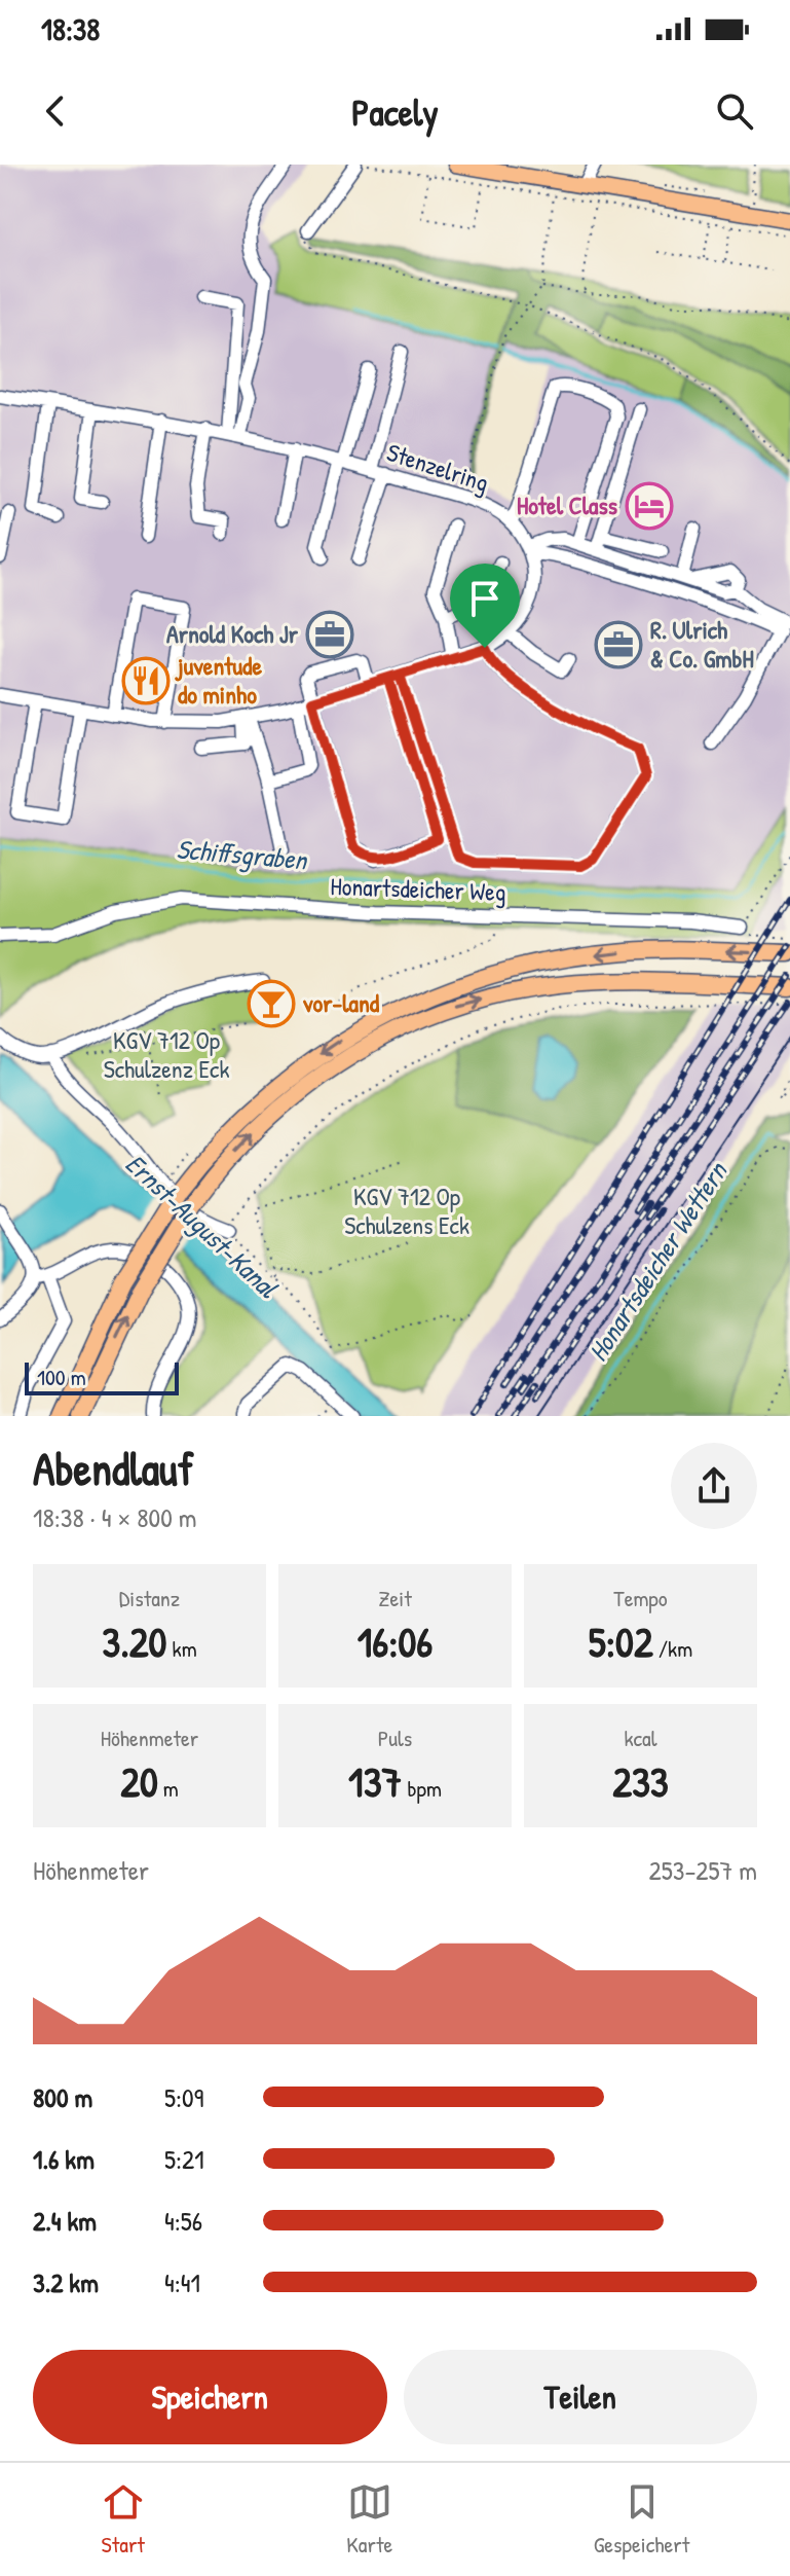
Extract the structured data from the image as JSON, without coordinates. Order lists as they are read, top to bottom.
{
  "streets": {
    "street": ["Stenzelring", "Honartsdeicher Weg"]
  },
  "water": ["Schiffsgraben", "Ernst-August-Kanal", "Honartsdeicher Wettern"],
  "parks": ["KGV 712 Op Schulzenz Eck", "KGV 712 Op Schulzens Eck"],
  "places": {
    "hotel": ["Hotel Class"],
    "office": ["Arnold Koch Jr", "R. Ulrich & Co. GmbH"],
    "restaurant": ["juventude do minho"],
    "bar": ["vor-land"]
  },
  "scale_bar": "100 m",
  "page": {
    "status": "18:38",
    "header": "Pacely",
    "scale": "100 m",
    "heading": ["Abendlauf", "18:38 · 4 × 800 m"],
    "stats": [
      ["Distanz", "3.20 km"],
      ["Zeit", "16:06"],
      ["Tempo", "5:02 /km"],
      ["Höhenmeter", "20 m"],
      ["Puls", "137 bpm"],
      ["kcal", "233"]
    ],
    "chart": ["Höhenmeter", "253–257 m"],
    "list": [
      {
        "name": "800 m",
        "note": "5:09"
      },
      {
        "name": "1.6 km",
        "note": "5:21"
      },
      {
        "name": "2.4 km",
        "note": "4:56"
      },
      {
        "name": "3.2 km",
        "note": "4:41"
      }
    ],
    "buttons": ["Speichern", "Teilen"],
    "tabs": ["Start", "Karte", "Gespeichert"]
  }
}
